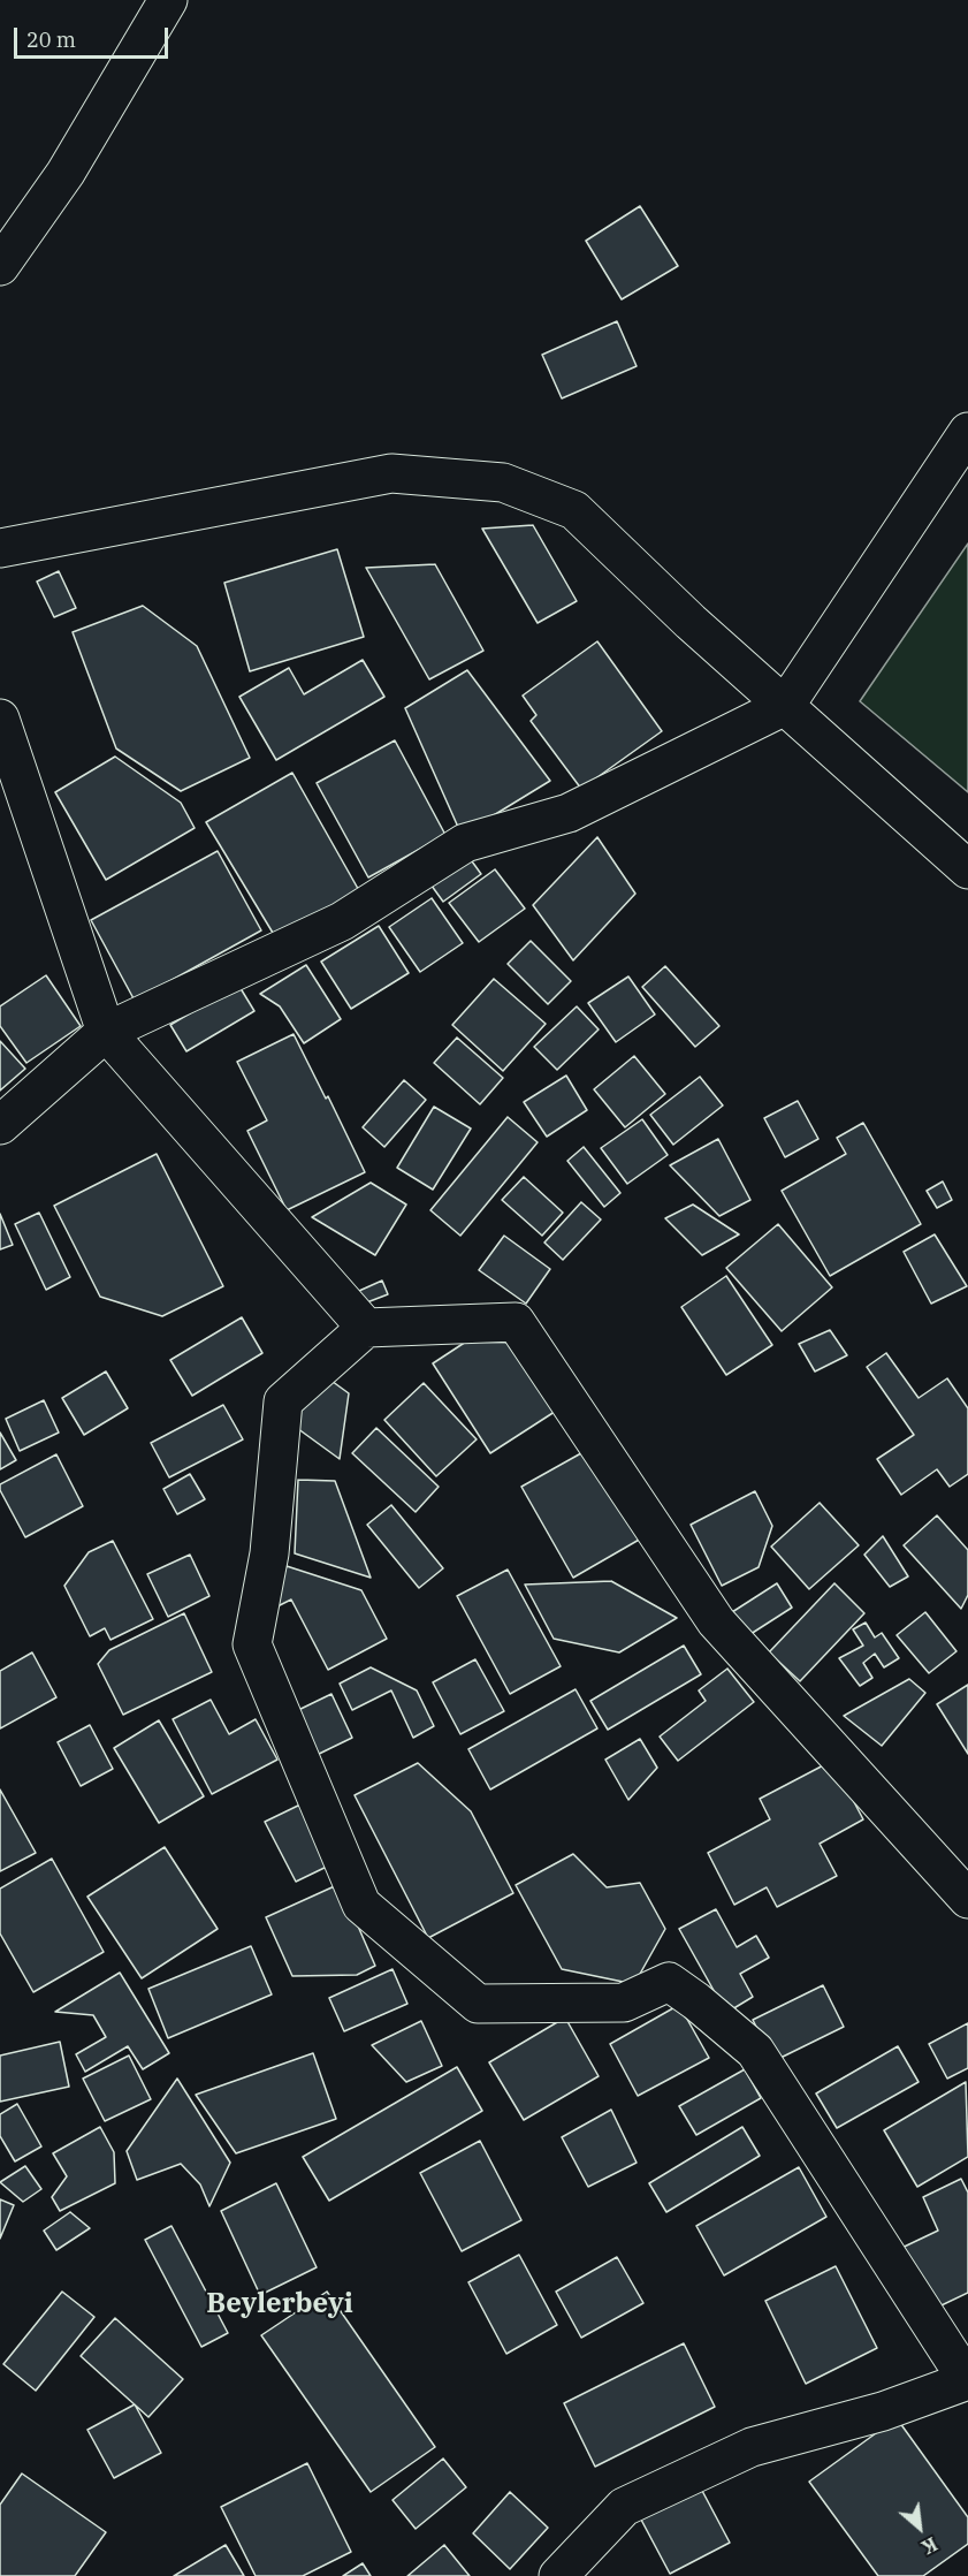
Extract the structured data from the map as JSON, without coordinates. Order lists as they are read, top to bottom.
{
  "districts": ["Beylerbeyi"],
  "scale_bar": "20 m",
  "north": "bottom right"
}
